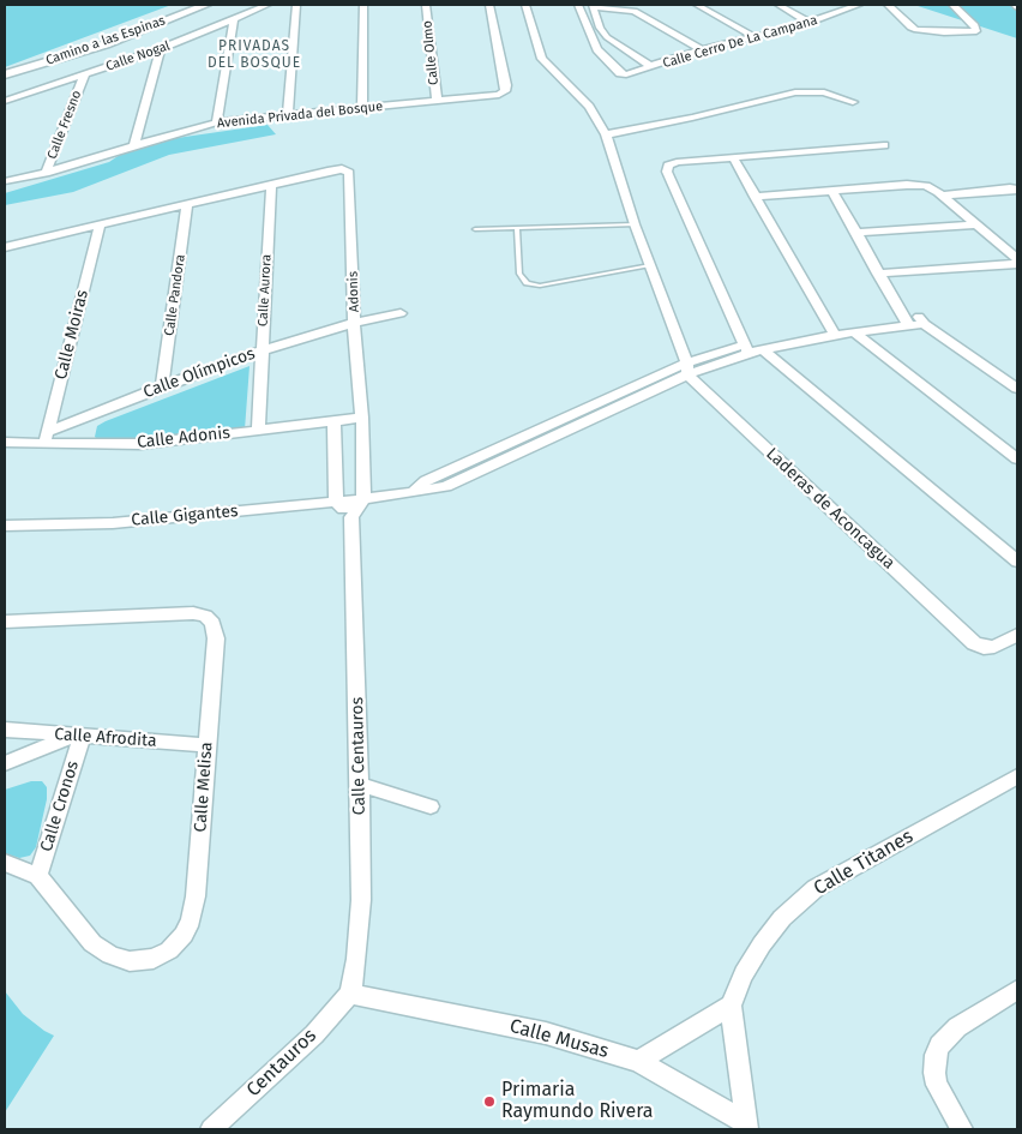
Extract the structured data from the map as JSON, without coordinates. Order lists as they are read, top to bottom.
{
  "streets": {
    "street": [
      "Camino a las Espinas",
      "Calle Cerro De La Campana",
      "Calle Olmo",
      "Calle Nogal",
      "Avenida Privada del Bosque",
      "Calle Fresno",
      "Calle Aurora",
      "Adonis",
      "Calle Pandora",
      "Calle Moiras",
      "Calle Olímpicos",
      "Calle Adonis",
      "Laderas de Aconcagua",
      "Calle Gigantes",
      "Calle Afrodita",
      "Calle Centauros",
      "Calle Melisa",
      "Calle Cronos",
      "Calle Titanes",
      "Calle Musas",
      "Centauros"
    ]
  },
  "crossings": [
    ["Calle Olmo", "Avenida Privada del Bosque"],
    ["Calle Nogal", "Calle Fresno"],
    ["Avenida Privada del Bosque", "Calle Fresno"],
    ["Calle Aurora", "Adonis"],
    ["Calle Aurora", "Calle Olímpicos"],
    ["Calle Aurora", "Calle Adonis"],
    ["Adonis", "Calle Olímpicos"],
    ["Adonis", "Calle Adonis"],
    ["Calle Pandora", "Calle Olímpicos"],
    ["Calle Moiras", "Calle Olímpicos"],
    ["Calle Moiras", "Calle Adonis"],
    ["Calle Olímpicos", "Calle Adonis"],
    ["Laderas de Aconcagua", "Calle Gigantes"],
    ["Calle Afrodita", "Calle Melisa"],
    ["Calle Afrodita", "Calle Cronos"],
    ["Calle Centauros", "Calle Musas"],
    ["Calle Centauros", "Centauros"],
    ["Calle Melisa", "Calle Cronos"],
    ["Calle Musas", "Centauros"]
  ],
  "districts": ["PRIVADAS DEL BOSQUE"],
  "places": ["Primaria Raymundo Rivera"]
}
